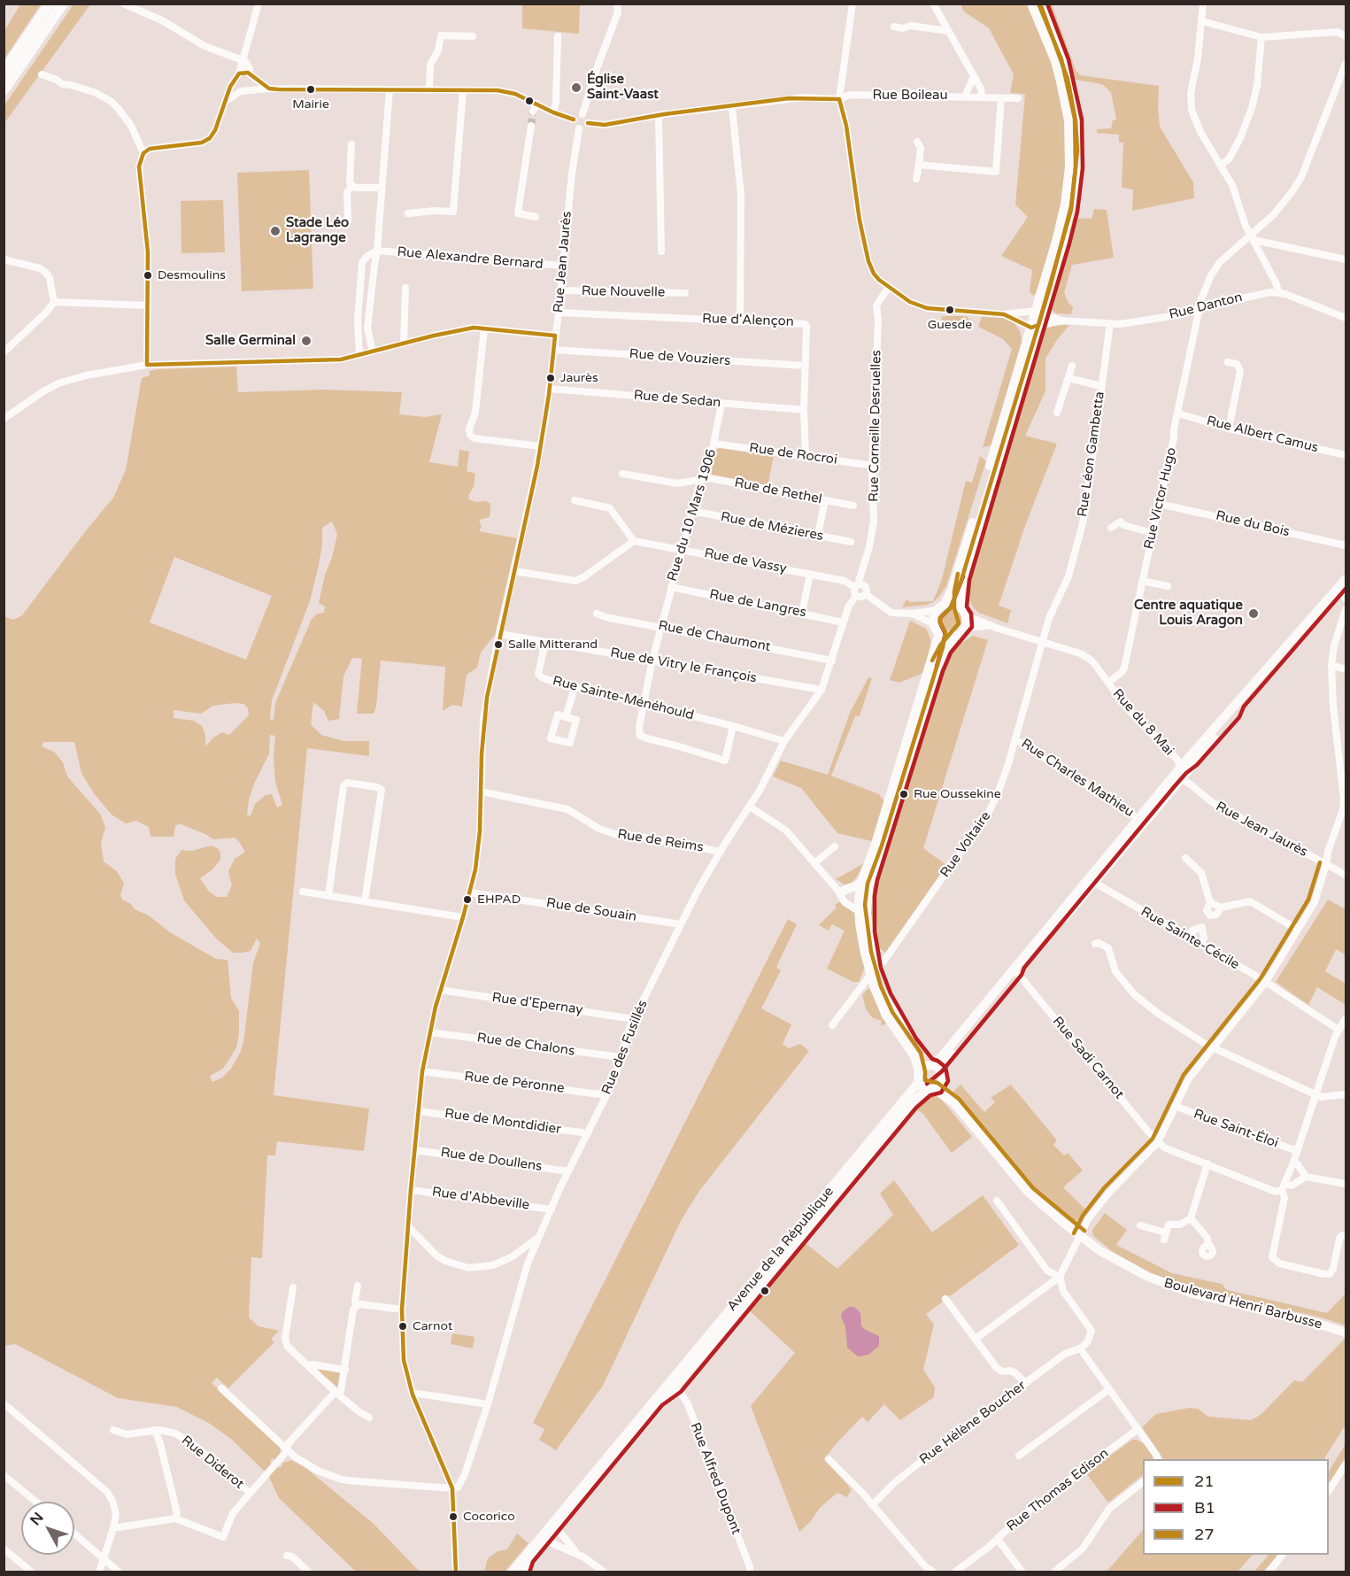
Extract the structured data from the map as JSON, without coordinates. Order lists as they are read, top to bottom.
{
  "streets": {
    "main road": ["Avenue de la République", "Boulevard Henri Barbusse"],
    "street": [
      "Rue Boileau",
      "Rue Alexandre Bernard",
      "Rue Jean Jaurès",
      "Rue Nouvelle",
      "Rue Danton",
      "Rue d'Alençon",
      "Rue de Vouziers",
      "Rue de Sedan",
      "Rue Corneille Desruelles",
      "Rue Albert Camus",
      "Rue de Rocroi",
      "Rue Léon Gambetta",
      "Rue de Rethel",
      "Rue Victor Hugo",
      "Rue du 10 Mars 1906",
      "Rue du Bois",
      "Rue de Mézieres",
      "Rue de Vassy",
      "Rue de Langres",
      "Rue de Chaumont",
      "Rue de Vitry le François",
      "Rue Sainte-Ménéhould",
      "Rue du 8 Mai",
      "Rue Charles Mathieu",
      "Rue de Reims",
      "Rue Voltaire",
      "Rue de Souain",
      "Rue Sainte-Cécile",
      "Rue d'Epernay",
      "Rue de Chalons",
      "Rue des Fusillés",
      "Rue Sadi Carnot",
      "Rue de Péronne",
      "Rue de Montdidier",
      "Rue Saint-Éloi",
      "Rue de Doullens",
      "Rue d'Abbeville",
      "Rue Hélène Boucher",
      "Rue Diderot",
      "Rue Alfred Dupont",
      "Rue Thomas Edison"
    ]
  },
  "crossings": [
    ["Rue Boileau", "Rue Jean Jaurès"],
    ["Rue Alexandre Bernard", "Rue Jean Jaurès"],
    ["Rue Jean Jaurès", "Rue Nouvelle"],
    ["Rue Jean Jaurès", "Rue d'Alençon"],
    ["Rue Jean Jaurès", "Rue de Vouziers"],
    ["Rue Jean Jaurès", "Rue de Sedan"],
    ["Rue Jean Jaurès", "Rue du 8 Mai"],
    ["Rue Jean Jaurès", "Rue de Reims"],
    ["Rue Jean Jaurès", "Rue de Souain"],
    ["Rue Jean Jaurès", "Rue d'Epernay"],
    ["Rue Jean Jaurès", "Rue de Chalons"],
    ["Rue Jean Jaurès", "Rue des Fusillés"],
    ["Rue Jean Jaurès", "Rue de Péronne"],
    ["Rue Jean Jaurès", "Rue de Montdidier"],
    ["Rue Jean Jaurès", "Rue de Doullens"],
    ["Rue Jean Jaurès", "Rue d'Abbeville"],
    ["Rue Danton", "Rue Léon Gambetta"],
    ["Rue Danton", "Rue Victor Hugo"],
    ["Rue d'Alençon", "Rue de Vouziers"],
    ["Rue d'Alençon", "Rue de Sedan"],
    ["Rue d'Alençon", "Rue de Rocroi"],
    ["Rue de Sedan", "Rue du 10 Mars 1906"],
    ["Rue Corneille Desruelles", "Rue de Rocroi"],
    ["Rue Corneille Desruelles", "Rue de Vassy"],
    ["Rue Corneille Desruelles", "Rue des Fusillés"],
    ["Rue Albert Camus", "Rue Victor Hugo"],
    ["Rue de Rocroi", "Rue du 10 Mars 1906"],
    ["Rue Léon Gambetta", "Rue du 8 Mai"],
    ["Rue Léon Gambetta", "Rue Voltaire"],
    ["Rue de Rethel", "Rue du 10 Mars 1906"],
    ["Rue Victor Hugo", "Rue du Bois"],
    ["Rue Victor Hugo", "Rue du 8 Mai"],
    ["Rue du 10 Mars 1906", "Rue de Mézieres"],
    ["Rue du 10 Mars 1906", "Rue de Vassy"],
    ["Rue du 10 Mars 1906", "Rue de Langres"],
    ["Rue du 10 Mars 1906", "Rue de Chaumont"],
    ["Rue du 10 Mars 1906", "Rue de Vitry le François"],
    ["Rue du 10 Mars 1906", "Rue Sainte-Ménéhould"],
    ["Rue de Langres", "Rue des Fusillés"],
    ["Rue de Chaumont", "Rue des Fusillés"],
    ["Rue de Vitry le François", "Rue Sainte-Ménéhould"],
    ["Rue de Vitry le François", "Rue des Fusillés"],
    ["Rue Sainte-Ménéhould", "Rue des Fusillés"],
    ["Rue du 8 Mai", "Rue Voltaire"],
    ["Rue Charles Mathieu", "Rue Voltaire"],
    ["Rue de Reims", "Rue des Fusillés"],
    ["Rue Voltaire", "Boulevard Henri Barbusse"],
    ["Rue de Souain", "Rue des Fusillés"],
    ["Rue d'Epernay", "Rue des Fusillés"],
    ["Rue de Chalons", "Rue des Fusillés"],
    ["Rue des Fusillés", "Rue de Péronne"],
    ["Rue des Fusillés", "Rue de Montdidier"],
    ["Rue des Fusillés", "Rue de Doullens"],
    ["Rue des Fusillés", "Rue d'Abbeville"],
    ["Avenue de la République", "Boulevard Henri Barbusse"],
    ["Avenue de la République", "Rue Alfred Dupont"]
  ],
  "places": [
    "Église Saint-Vaast",
    "Mairie",
    "Stade Léo Lagrange",
    "Desmoulins",
    "Guesde",
    "Salle Germinal",
    "Jaurès",
    "Centre aquatique Louis Aragon",
    "Salle Mitterand",
    "Rue Oussekine",
    "EHPAD",
    "Carnot",
    "Cocorico"
  ],
  "lines": ["transit line 21", "transit line B1", "transit line 27"],
  "legend": ["21", "B1", "27"],
  "north": "top left"
}
